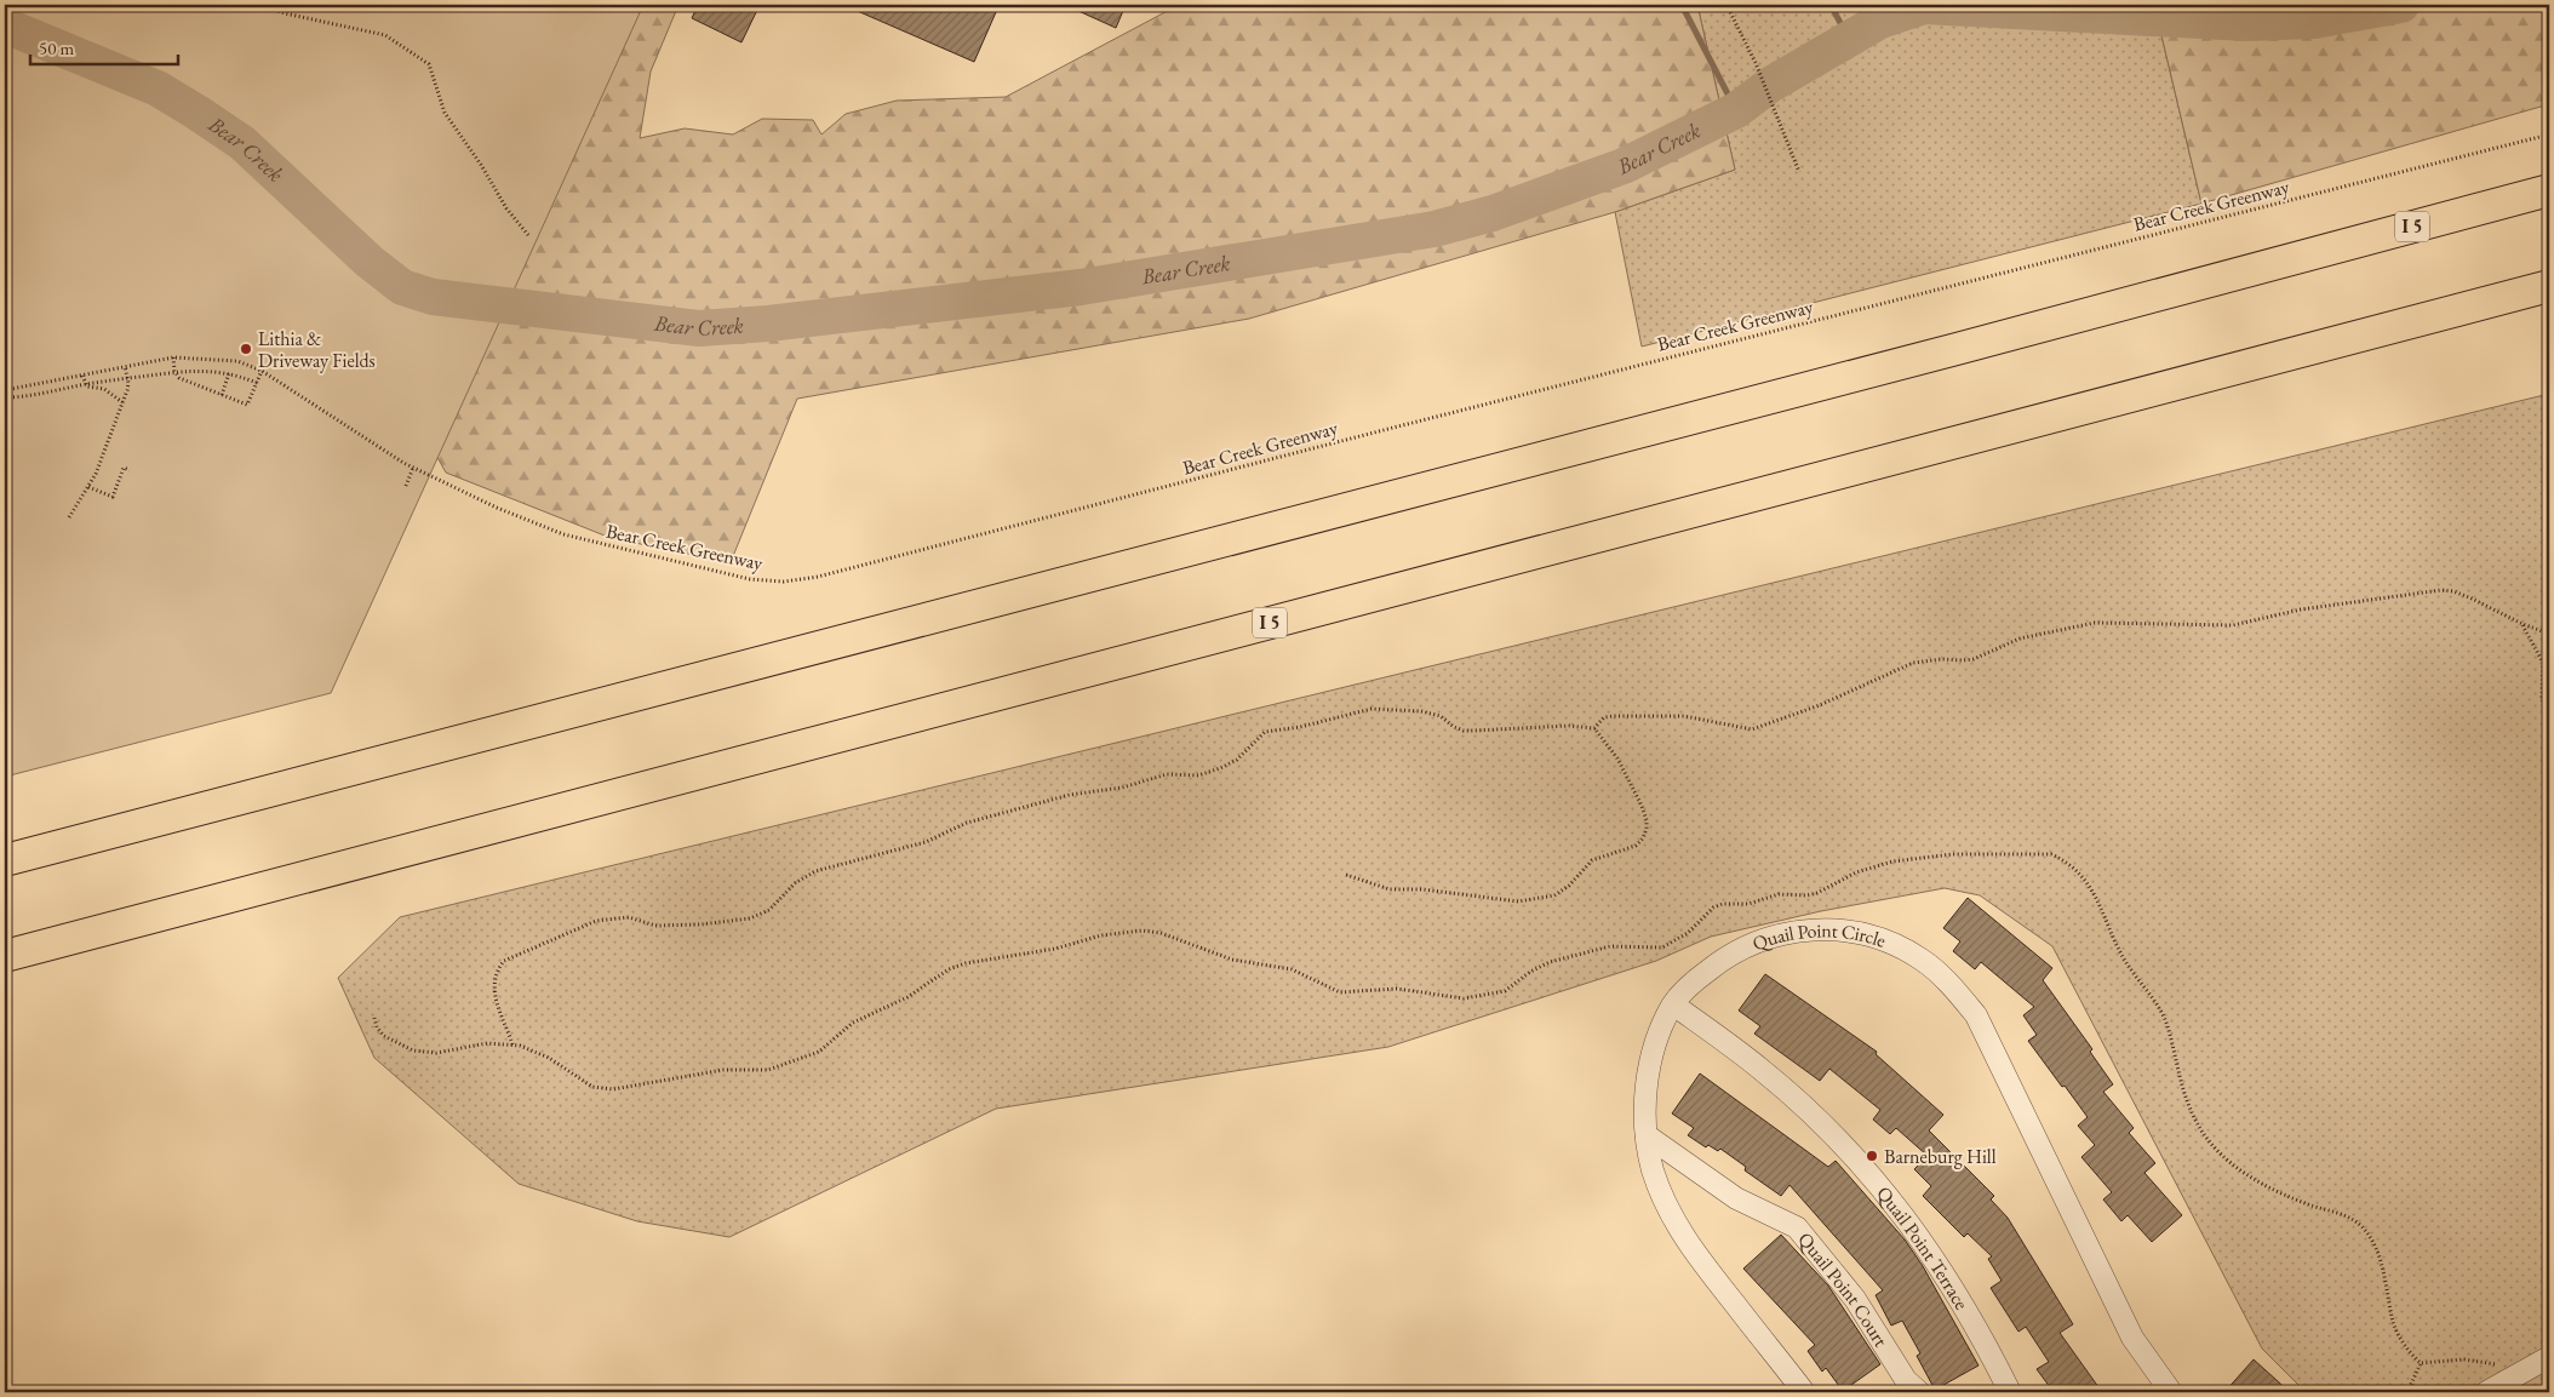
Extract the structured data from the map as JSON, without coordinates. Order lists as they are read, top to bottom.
{
  "streets": {
    "highway": ["I 5"],
    "street": ["Quail Point Circle", "Quail Point Terrace", "Quail Point Court"],
    "path": ["Bear Creek Greenway"]
  },
  "crossings": [
    ["Quail Point Circle", "Quail Point Terrace"],
    ["Quail Point Circle", "Quail Point Court"]
  ],
  "water": ["Bear Creek"],
  "places": ["Lithia & Driveway Fields", "Barneburg Hill"],
  "scale_bar": "50 m"
}
